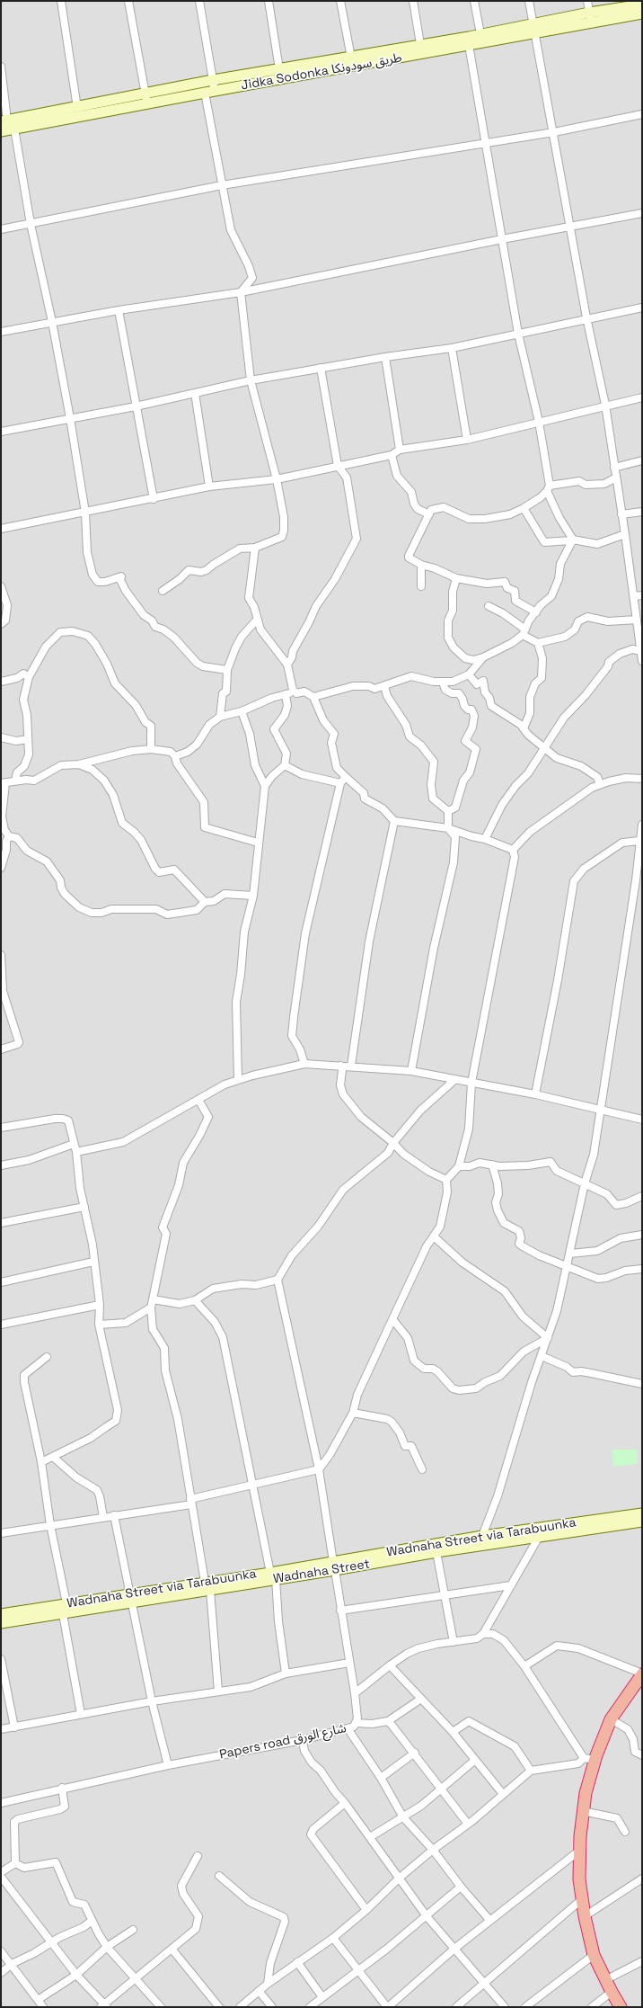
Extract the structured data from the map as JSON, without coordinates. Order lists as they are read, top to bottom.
{
  "streets": {
    "main road": ["Jidka Sodonka طريق سودونكا", "Wadnaha Street via Tarabuunka", "Wadnaha Street"],
    "street": ["Papers road شارع الورق"]
  },
  "crossings": [
    ["Wadnaha Street via Tarabuunka", "Wadnaha Street"]
  ]
}
